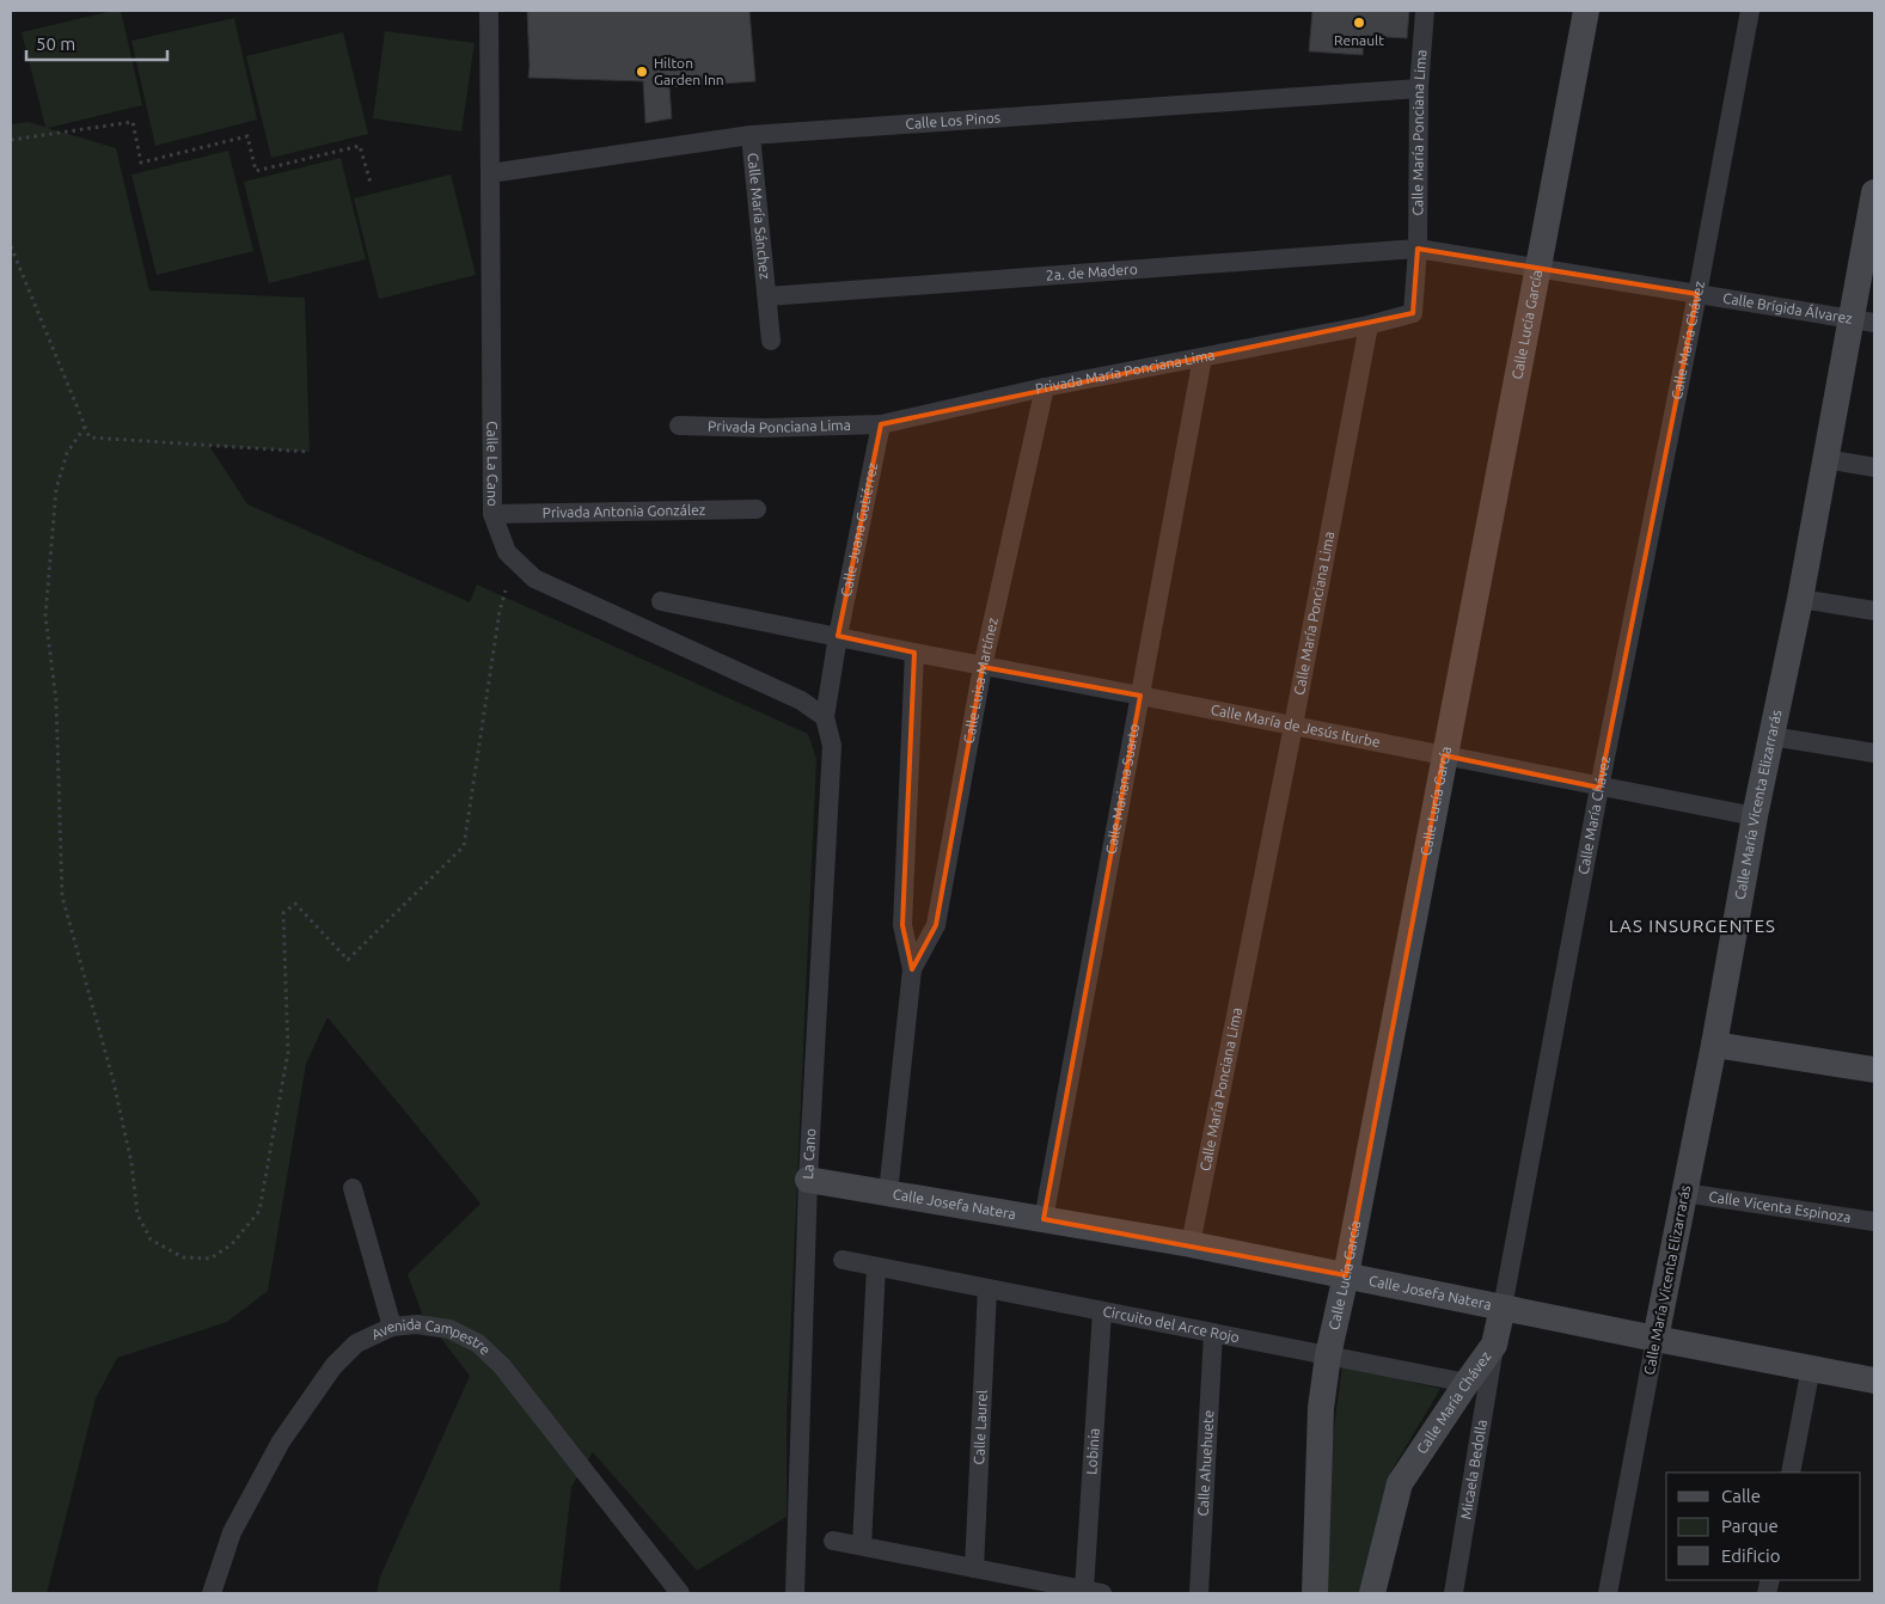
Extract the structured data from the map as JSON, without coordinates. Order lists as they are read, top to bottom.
{
  "streets": {
    "street": [
      "Calle Los Pinos",
      "Calle María Ponciana Lima",
      "Calle María Sánchez",
      "2a. de Madero",
      "Calle Brígida Álvarez",
      "Calle Lucía García",
      "Calle María Chávez",
      "Privada María Ponciana Lima",
      "Privada Ponciana Lima",
      "Calle La Cano",
      "Privada Antonia González",
      "Calle Juana Gutiérrez",
      "Calle Luisa Martínez",
      "Calle María de Jesús Iturbe",
      "Calle Mariana Suarto",
      "Calle María Vicenta Elizarrarás",
      "La Cano",
      "Calle Josefa Natera",
      "Calle Vicenta Espinoza",
      "Circuito del Arce Rojo",
      "Avenida Campestre",
      "Calle Laurel",
      "Lobinia",
      "Calle Ahuehuete",
      "Micaela Bedolla"
    ]
  },
  "crossings": [
    ["Calle Los Pinos", "Calle María Ponciana Lima"],
    ["Calle Los Pinos", "Calle María Sánchez"],
    ["Calle Los Pinos", "Calle La Cano"],
    ["Calle María Ponciana Lima", "2a. de Madero"],
    ["Calle María Ponciana Lima", "Calle Brígida Álvarez"],
    ["Calle María Ponciana Lima", "Privada María Ponciana Lima"],
    ["Calle María Ponciana Lima", "Calle María de Jesús Iturbe"],
    ["Calle María Ponciana Lima", "Calle Josefa Natera"],
    ["Calle María Sánchez", "2a. de Madero"],
    ["2a. de Madero", "Calle Brígida Álvarez"],
    ["Calle Brígida Álvarez", "Calle Lucía García"],
    ["Calle Brígida Álvarez", "Calle María Chávez"],
    ["Calle Brígida Álvarez", "Calle María Vicenta Elizarrarás"],
    ["Calle Lucía García", "Calle María de Jesús Iturbe"],
    ["Calle Lucía García", "Calle Josefa Natera"],
    ["Calle Lucía García", "Circuito del Arce Rojo"],
    ["Calle María Chávez", "Calle María de Jesús Iturbe"],
    ["Calle María Chávez", "Calle Josefa Natera"],
    ["Calle María Chávez", "Circuito del Arce Rojo"],
    ["Calle María Chávez", "Micaela Bedolla"],
    ["Privada María Ponciana Lima", "Privada Ponciana Lima"],
    ["Privada María Ponciana Lima", "Calle Juana Gutiérrez"],
    ["Privada María Ponciana Lima", "Calle Luisa Martínez"],
    ["Privada María Ponciana Lima", "Calle Mariana Suarto"],
    ["Privada Ponciana Lima", "Calle Juana Gutiérrez"],
    ["Calle La Cano", "Privada Antonia González"],
    ["Calle La Cano", "Calle Juana Gutiérrez"],
    ["Calle La Cano", "La Cano"],
    ["Calle Juana Gutiérrez", "Calle María de Jesús Iturbe"],
    ["Calle Juana Gutiérrez", "La Cano"],
    ["Calle Luisa Martínez", "Calle María de Jesús Iturbe"],
    ["Calle Luisa Martínez", "Calle Josefa Natera"],
    ["Calle María de Jesús Iturbe", "Calle Mariana Suarto"],
    ["Calle María de Jesús Iturbe", "Calle María Vicenta Elizarrarás"],
    ["Calle Mariana Suarto", "Calle Josefa Natera"],
    ["Calle María Vicenta Elizarrarás", "Calle Josefa Natera"],
    ["Calle María Vicenta Elizarrarás", "Calle Vicenta Espinoza"],
    ["La Cano", "Calle Josefa Natera"],
    ["Circuito del Arce Rojo", "Calle Laurel"],
    ["Circuito del Arce Rojo", "Lobinia"],
    ["Circuito del Arce Rojo", "Calle Ahuehuete"]
  ],
  "districts": ["LAS INSURGENTES"],
  "places": ["Renault", "Hilton Garden Inn"],
  "legend": ["Calle", "Parque", "Edificio"],
  "scale_bar": "50 m"
}
